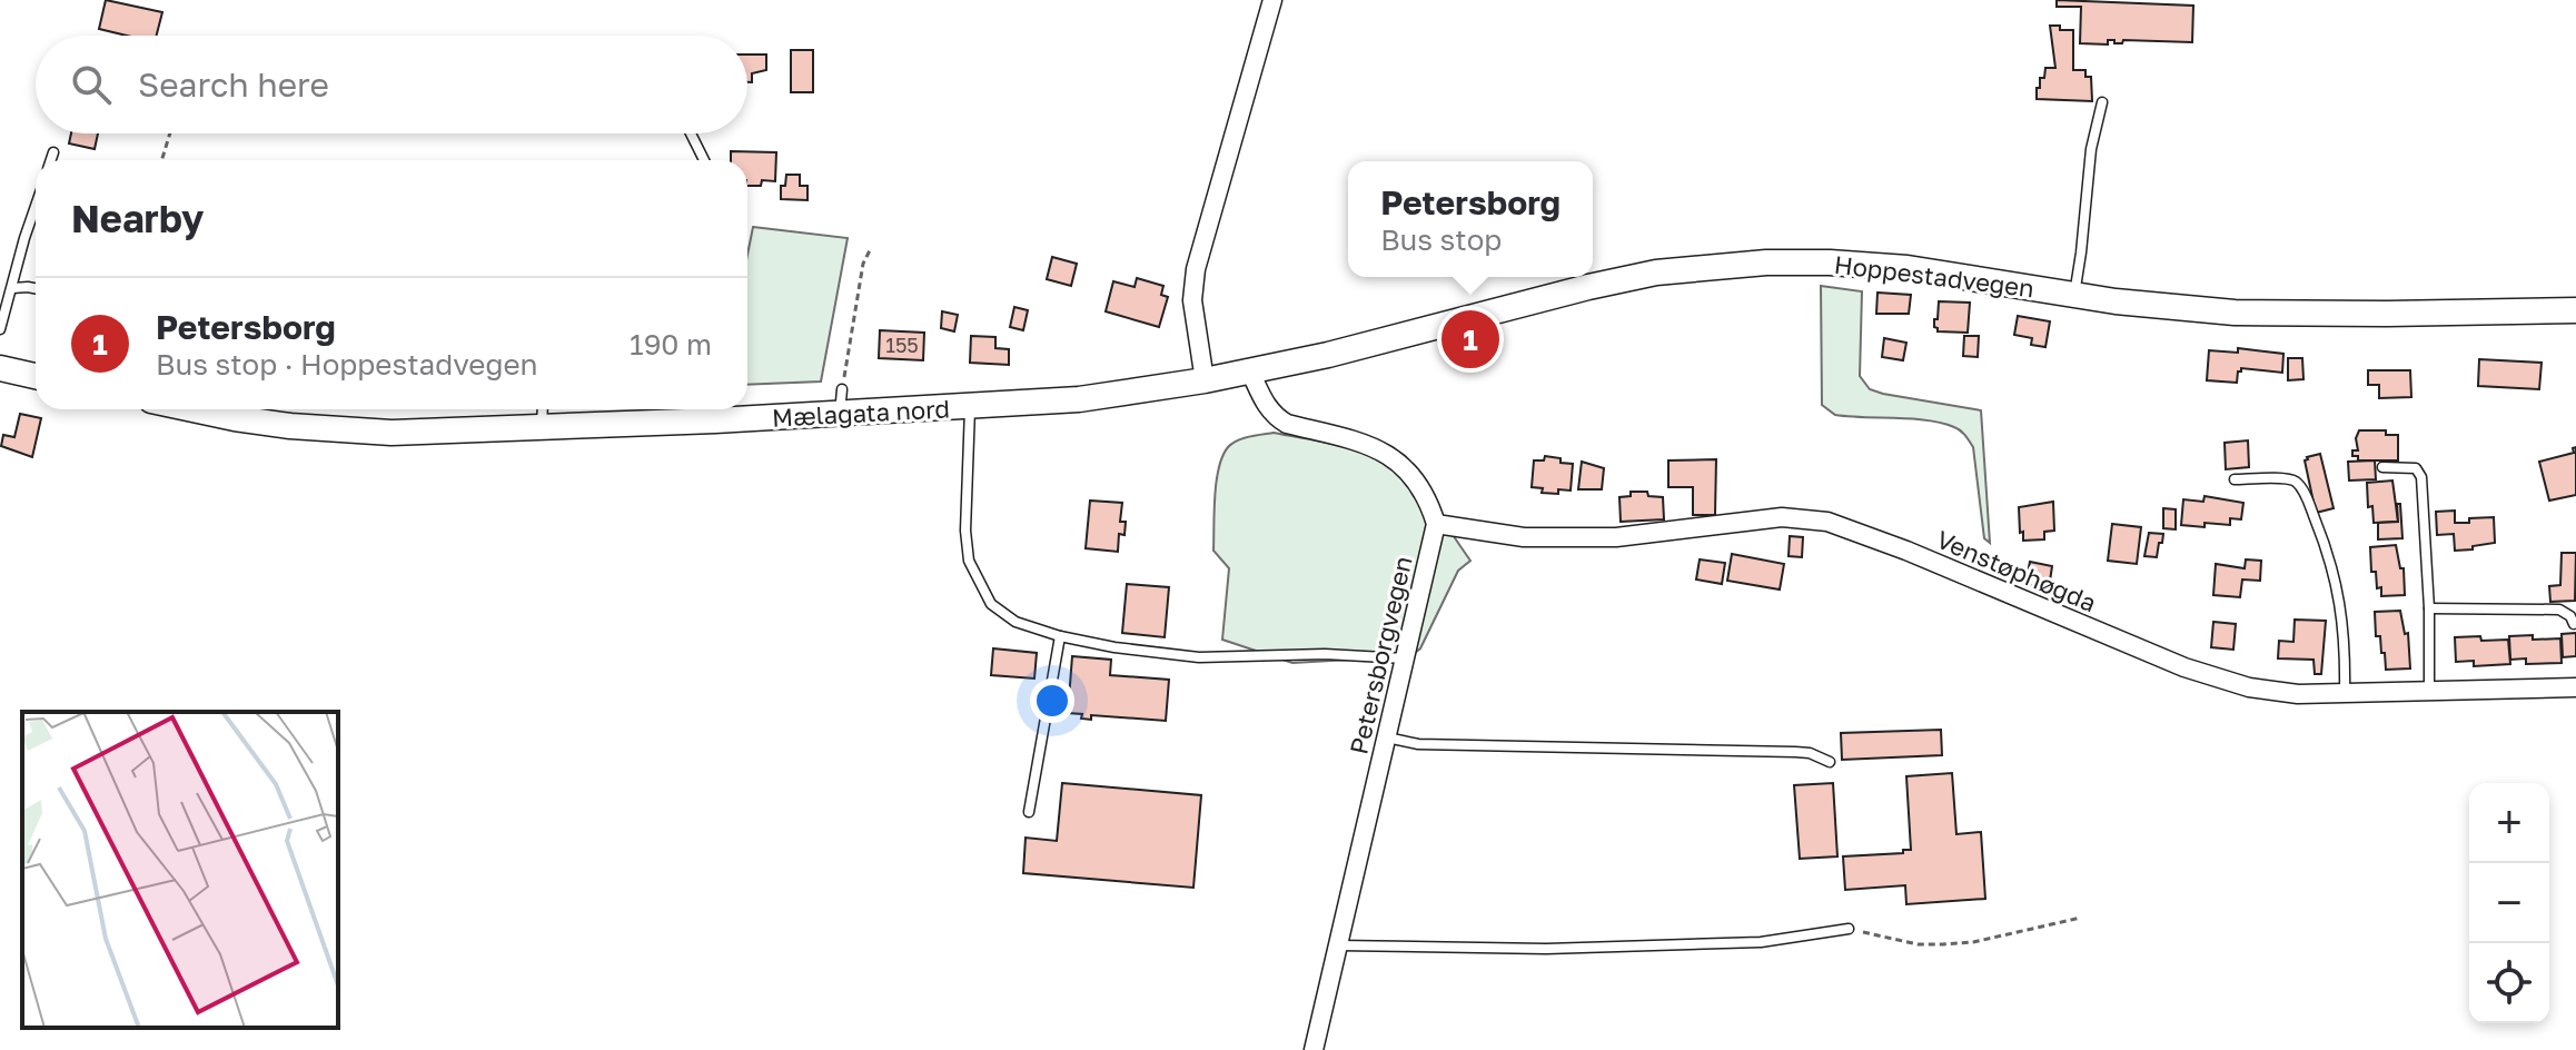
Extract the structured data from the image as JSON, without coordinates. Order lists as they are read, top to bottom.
{
  "streets": {
    "main road": ["Hoppestadvegen", "Mælagata nord"],
    "street": ["Venstøphøgda", "Petersborgvegen"]
  },
  "crossings": [
    ["Hoppestadvegen", "Mælagata nord"],
    ["Venstøphøgda", "Petersborgvegen"]
  ],
  "house_numbers": ["155"],
  "page": {
    "search": "Search here",
    "heading": "Nearby",
    "popup": ["Petersborg", "Bus stop"],
    "list": [
      {
        "mark": "1",
        "name": "Petersborg",
        "note": "Bus stop · Hoppestadvegen",
        "value": "190 m"
      }
    ],
    "pins": "1",
    "map_buttons": ["+", "−"]
  }
}
